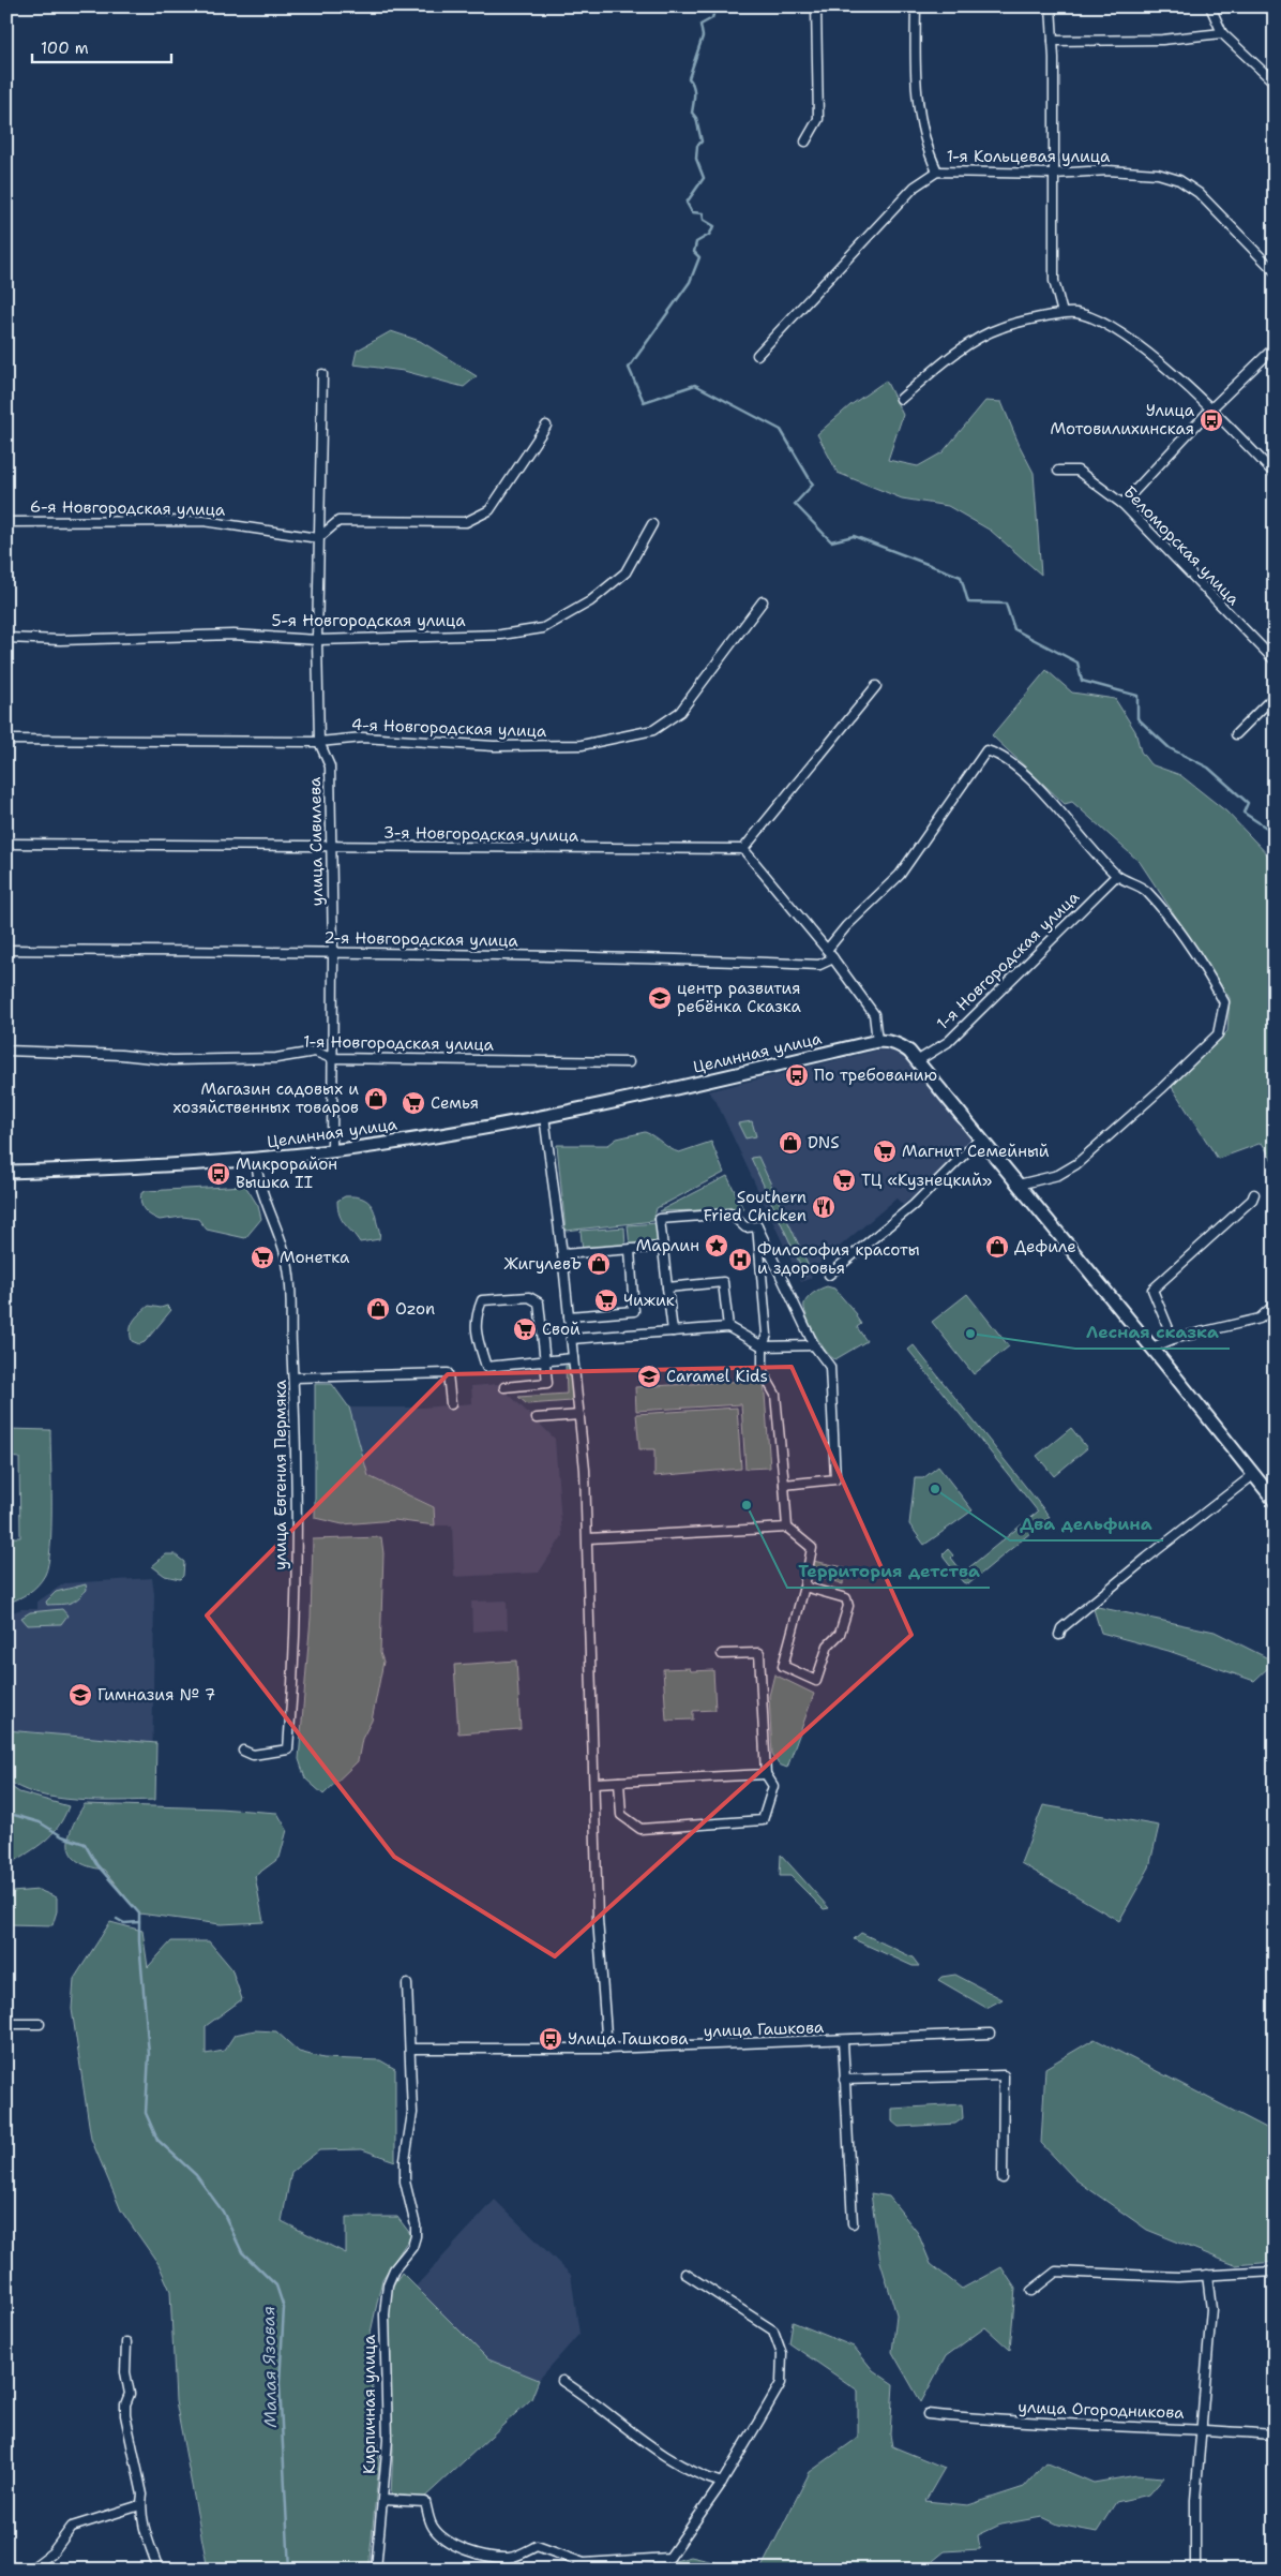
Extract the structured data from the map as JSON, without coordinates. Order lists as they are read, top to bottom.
{
  "streets": {
    "main road": ["Целинная улица"],
    "street": [
      "1-я Кольцевая улица",
      "6-я Новгородская улица",
      "Беломорская улица",
      "5-я Новгородская улица",
      "4-я Новгородская улица",
      "3-я Новгородская улица",
      "улица Сивилева",
      "2-я Новгородская улица",
      "1-я Новгородская улица",
      "улица Евгения Пермяка",
      "улица Гашкова",
      "Кирпичная улица",
      "улица Огородникова"
    ]
  },
  "crossings": [
    ["6-я Новгородская улица", "улица Сивилева"],
    ["5-я Новгородская улица", "улица Сивилева"],
    ["4-я Новгородская улица", "улица Сивилева"],
    ["3-я Новгородская улица", "улица Сивилева"],
    ["улица Сивилева", "2-я Новгородская улица"],
    ["улица Сивилева", "1-я Новгородская улица"],
    ["улица Сивилева", "Целинная улица"],
    ["Целинная улица", "улица Евгения Пермяка"],
    ["улица Гашкова", "Кирпичная улица"]
  ],
  "water": ["Малая Язовая"],
  "places": {
    "bus stop": [
      "Улица Мотовилихинская",
      "По требованию",
      "Микрорайон Вышка II",
      "Улица Гашкова"
    ],
    "school or university": ["центр развития ребёнка Сказка", "Caramel Kids", "Гимназия № 7"],
    "shop": [
      "Магазин садовых и хозяйственных товаров",
      "DNS",
      "Дефиле",
      "ЖигулевЪ",
      "Ozon"
    ],
    "supermarket": [
      "Семья",
      "Магнит Семейный",
      "ТЦ «Кузнецкий»",
      "Монетка",
      "Чижик",
      "Свой"
    ],
    "restaurant": ["Southern Fried Chicken"],
    "place": ["Марлин"],
    "hospital": ["Философия красоты и здоровья"],
    "other": ["Лесная сказка", "Два дельфина", "Территория детства"]
  },
  "scale_bar": "100 m"
}
